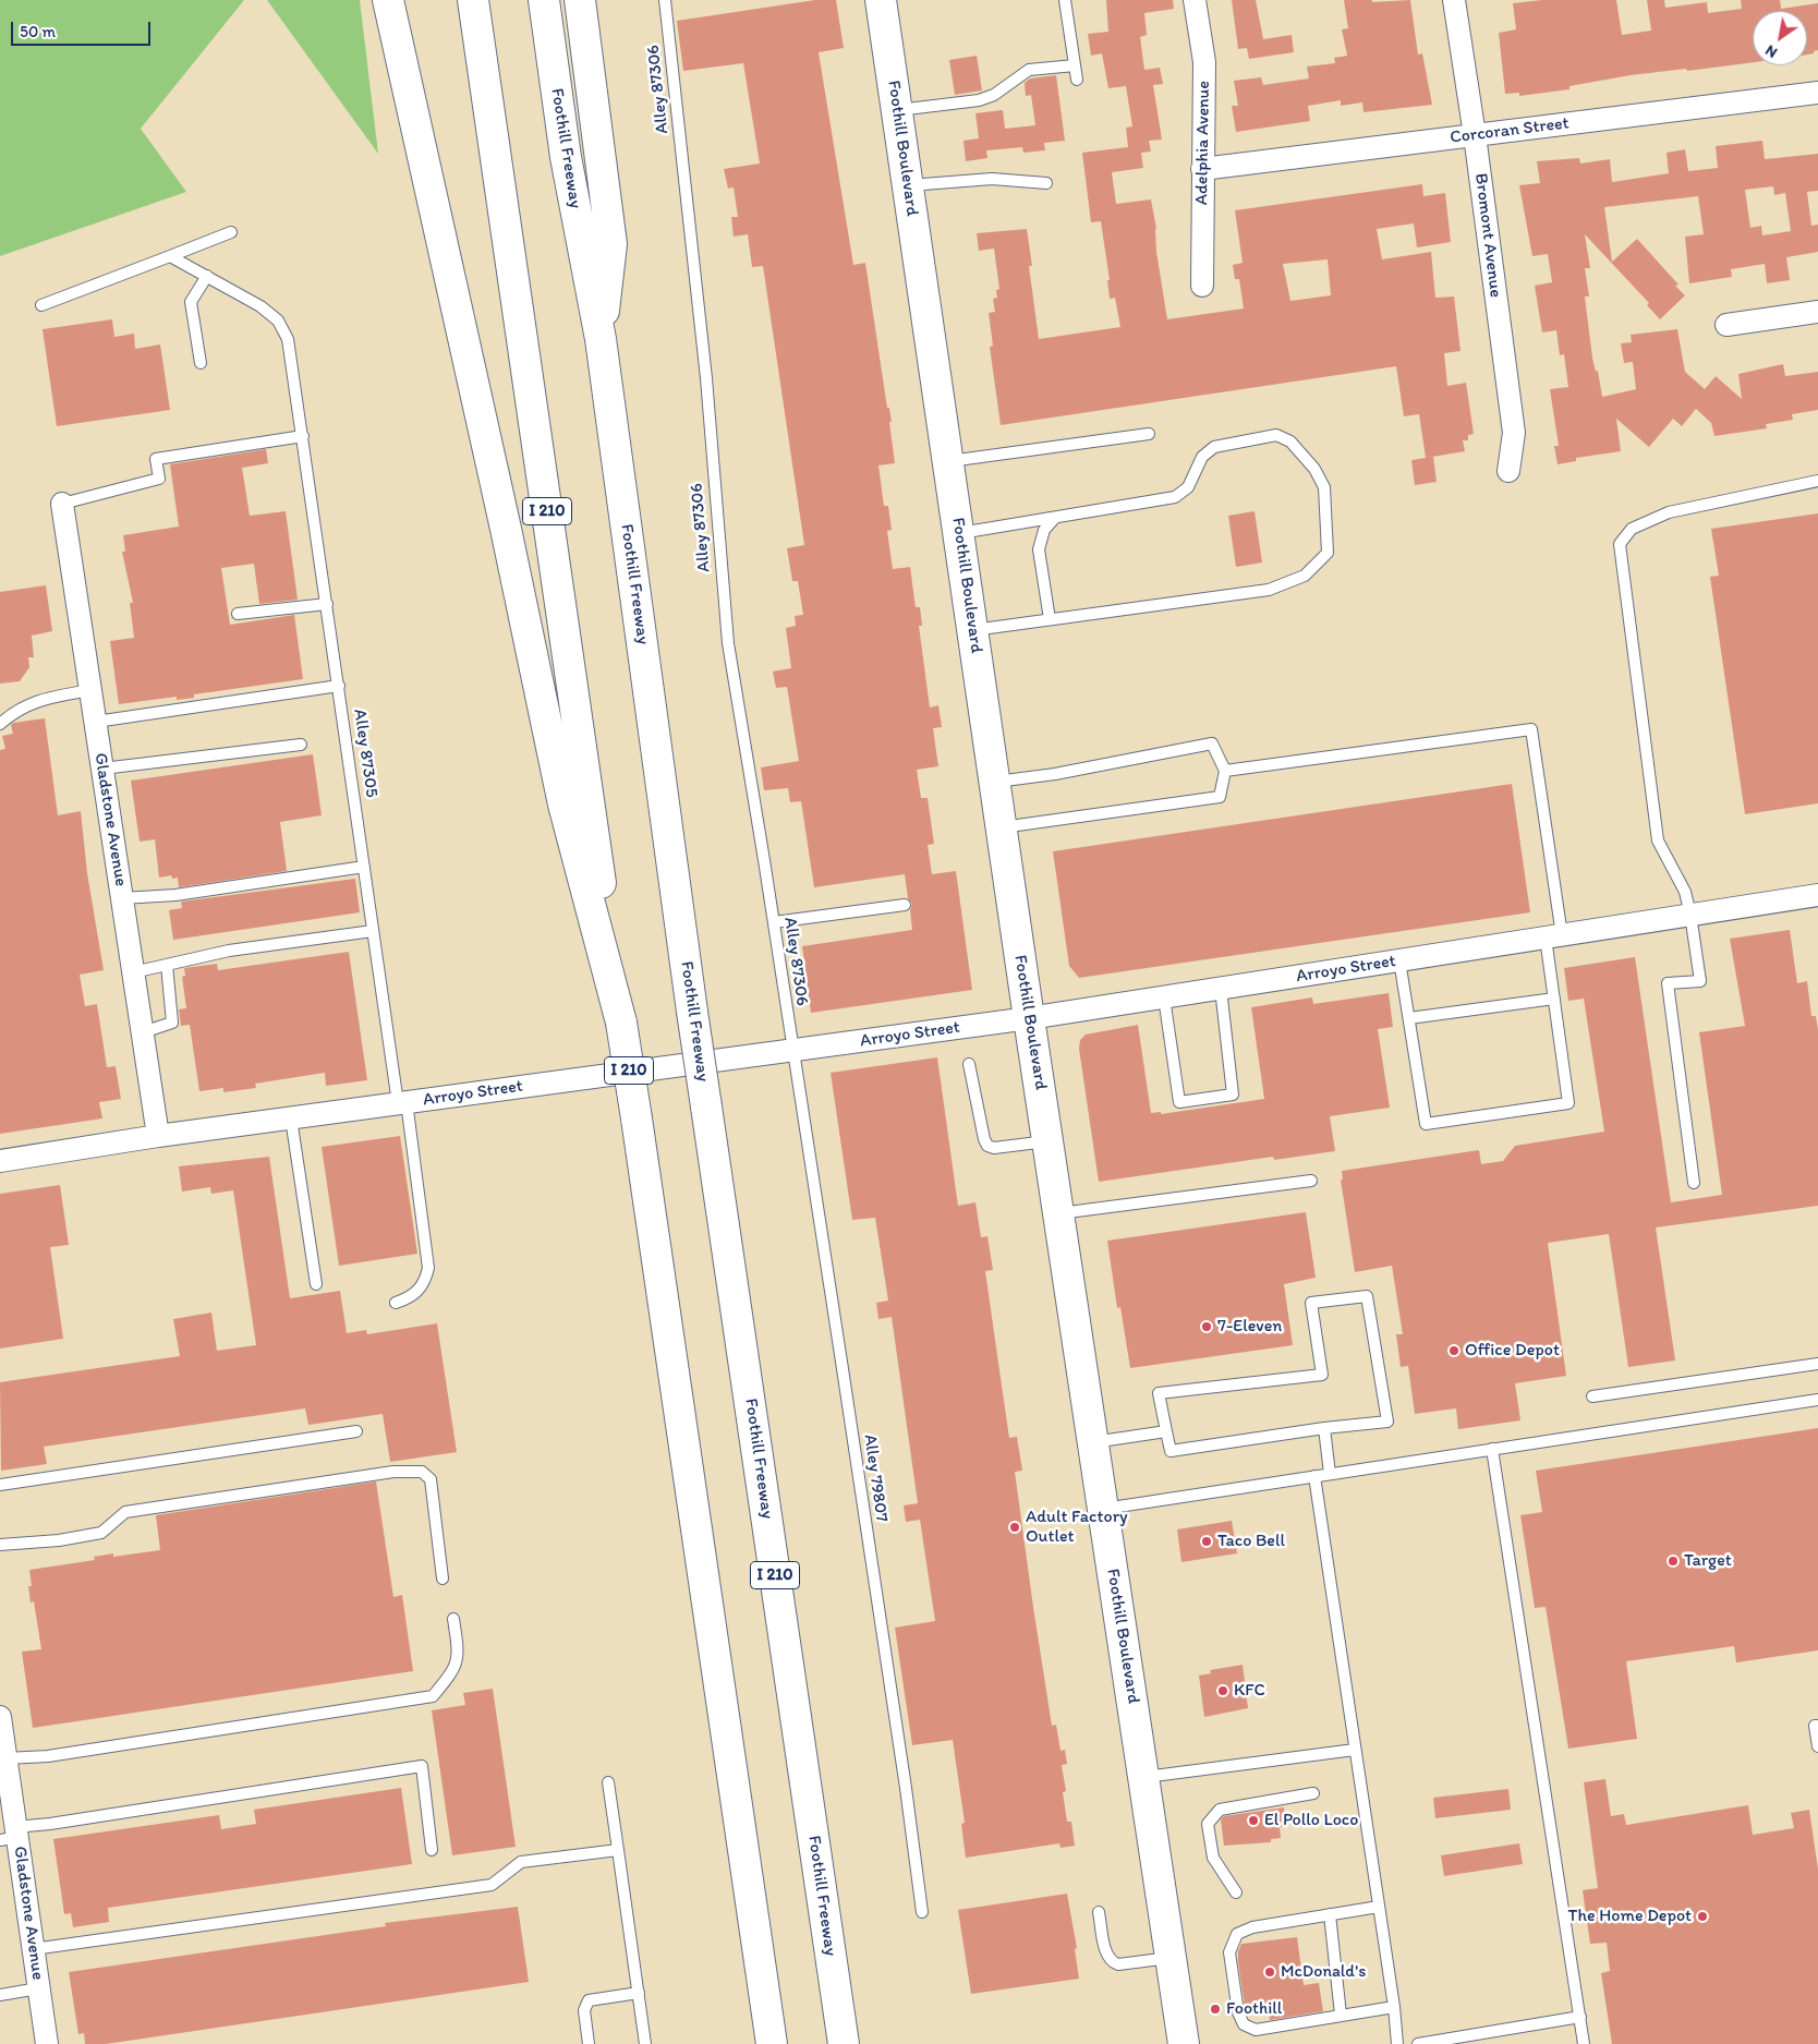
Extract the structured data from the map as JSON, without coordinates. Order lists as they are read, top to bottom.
{
  "streets": {
    "main road": ["Foothill Freeway", "Foothill Boulevard", "I 210"],
    "street": [
      "Corcoran Street",
      "Adelphia Avenue",
      "Bromont Avenue",
      "Gladstone Avenue",
      "Arroyo Street"
    ],
    "lane": ["Alley 87306", "Alley 87305", "Alley 79807"]
  },
  "crossings": [
    ["Alley 87306", "Arroyo Street"],
    ["Alley 87306", "Alley 79807"],
    ["Corcoran Street", "Adelphia Avenue"],
    ["Corcoran Street", "Bromont Avenue"],
    ["Foothill Boulevard", "Arroyo Street"],
    ["Alley 87305", "Arroyo Street"],
    ["Gladstone Avenue", "Arroyo Street"],
    ["Arroyo Street", "Alley 79807"]
  ],
  "places": [
    "7-Eleven",
    "Office Depot",
    "Adult Factory Outlet",
    "Taco Bell",
    "Target",
    "KFC",
    "El Pollo Loco",
    "The Home Depot",
    "McDonald's",
    "Foothill"
  ],
  "scale_bar": "50 m",
  "north": "bottom left"
}
